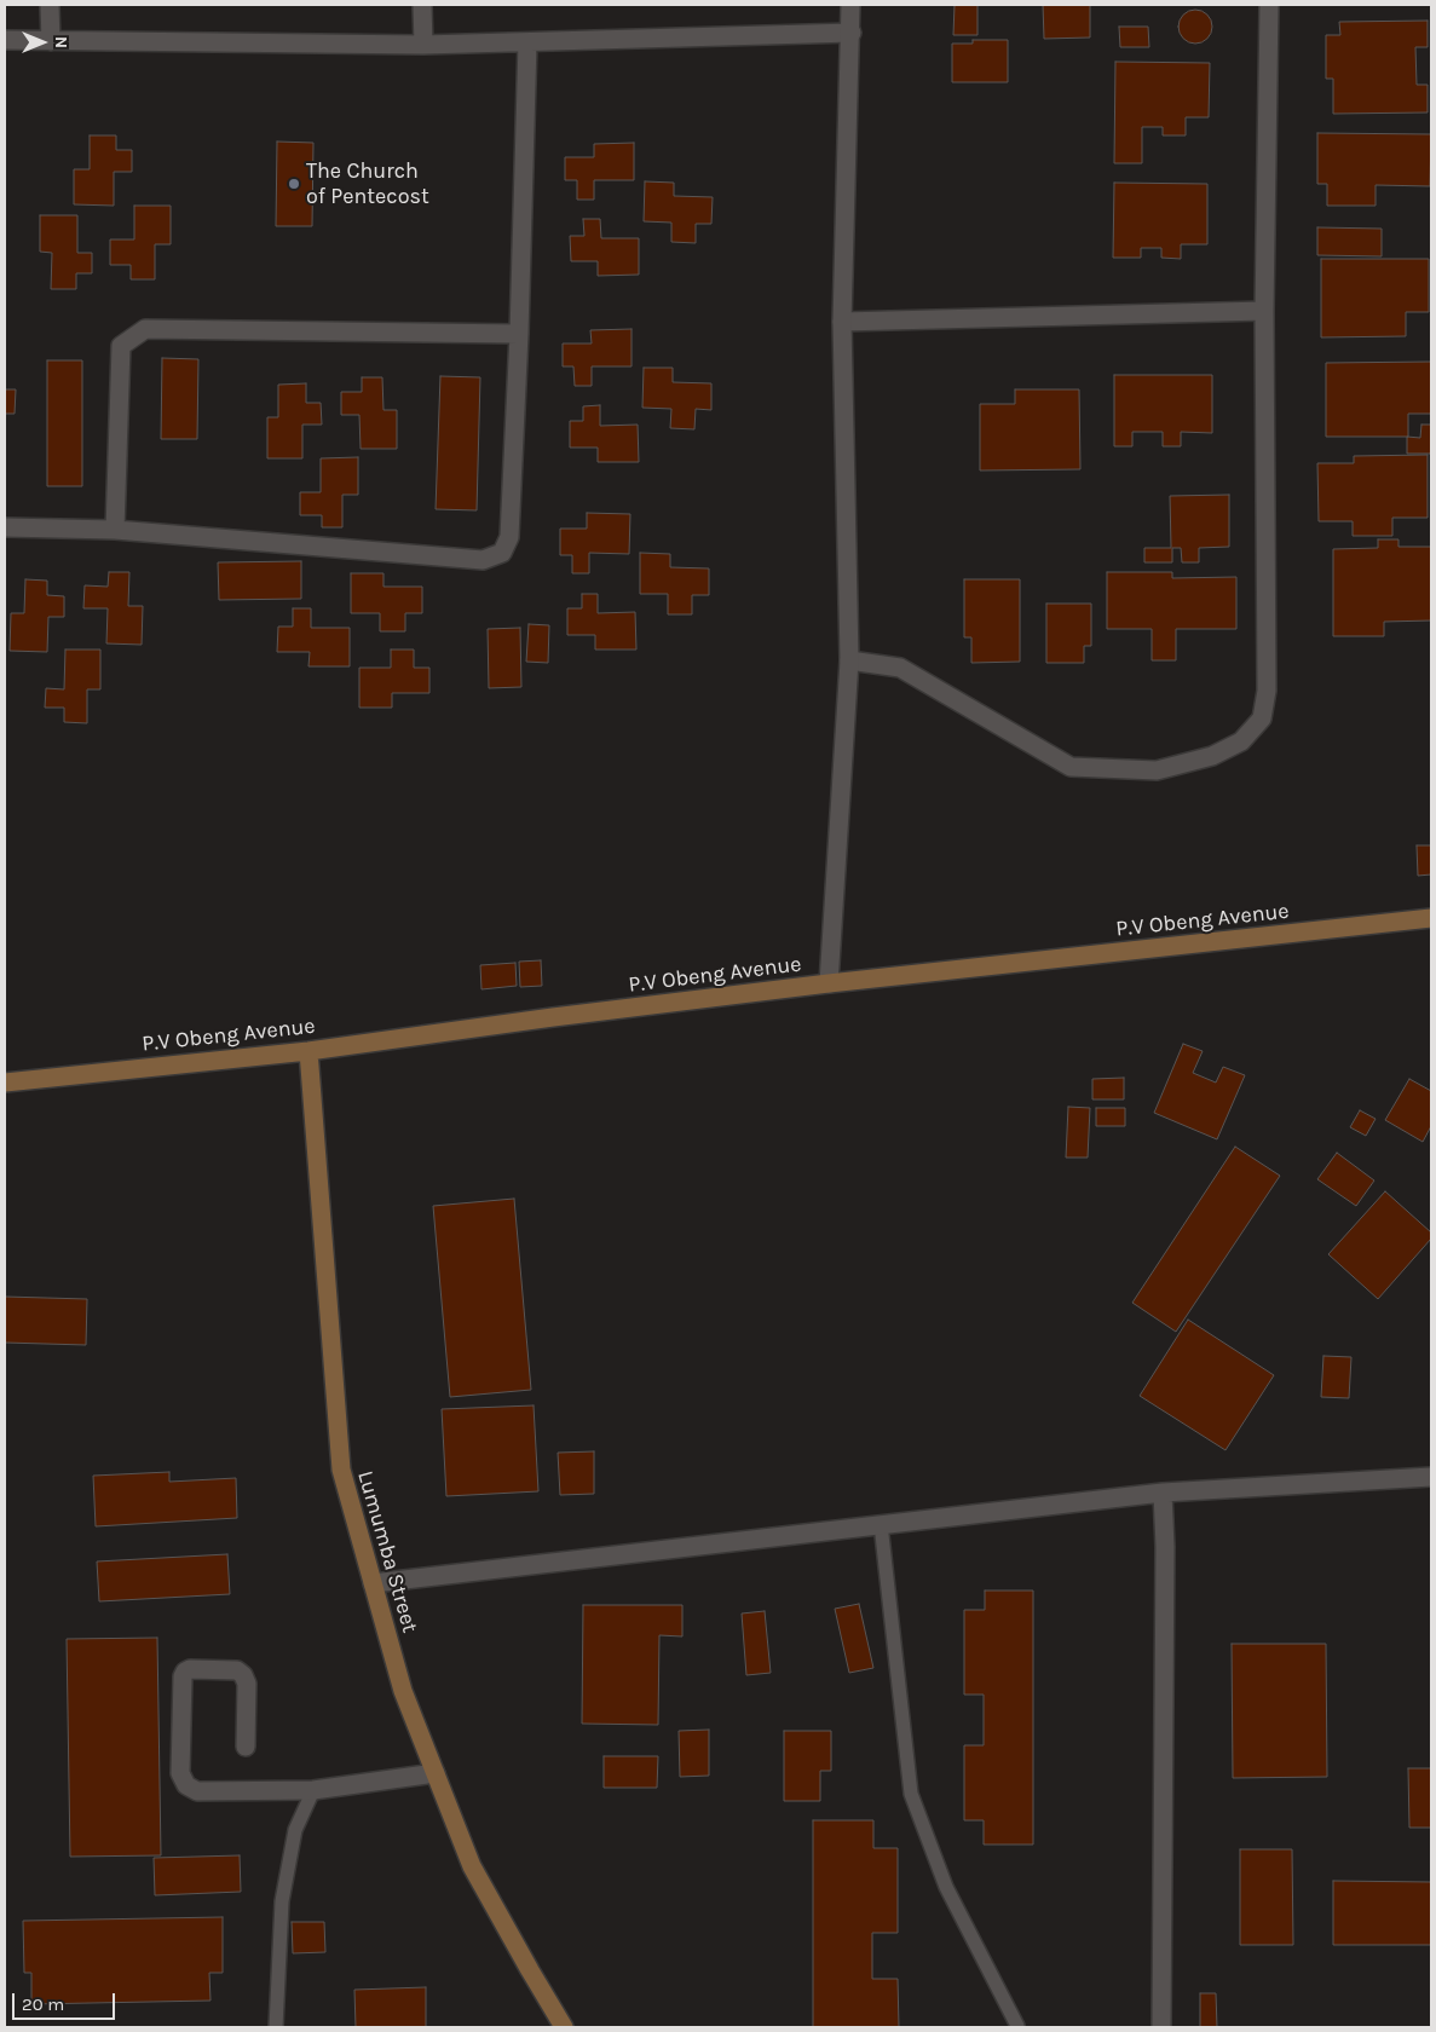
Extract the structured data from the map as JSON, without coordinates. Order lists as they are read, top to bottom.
{
  "streets": {
    "main road": ["P.V Obeng Avenue", "Lumumba Street"]
  },
  "crossings": [
    ["P.V Obeng Avenue", "Lumumba Street"]
  ],
  "places": ["The Church of Pentecost"],
  "scale_bar": "20 m",
  "north": "right"
}
